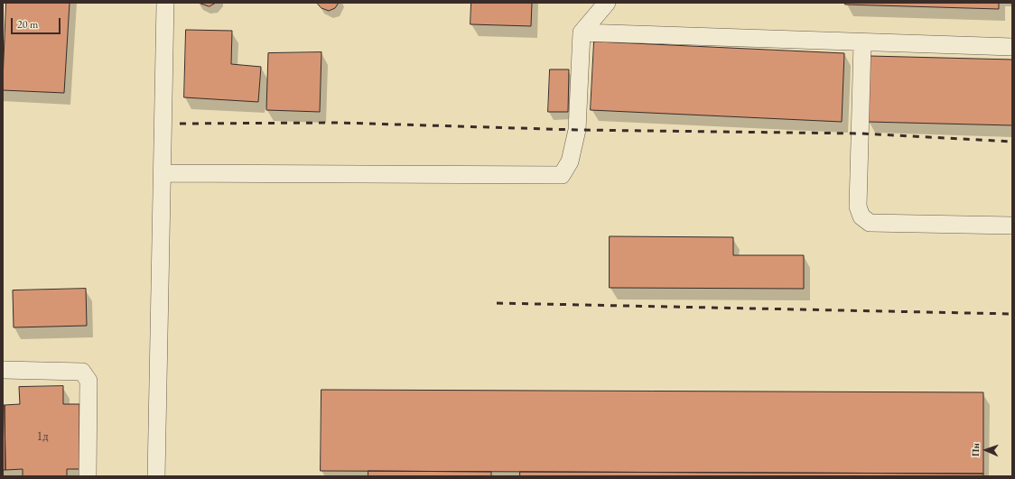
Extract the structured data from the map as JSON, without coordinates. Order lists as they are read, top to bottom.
{
  "house_numbers": ["1д"],
  "scale_bar": "20 m",
  "north": "left"
}
